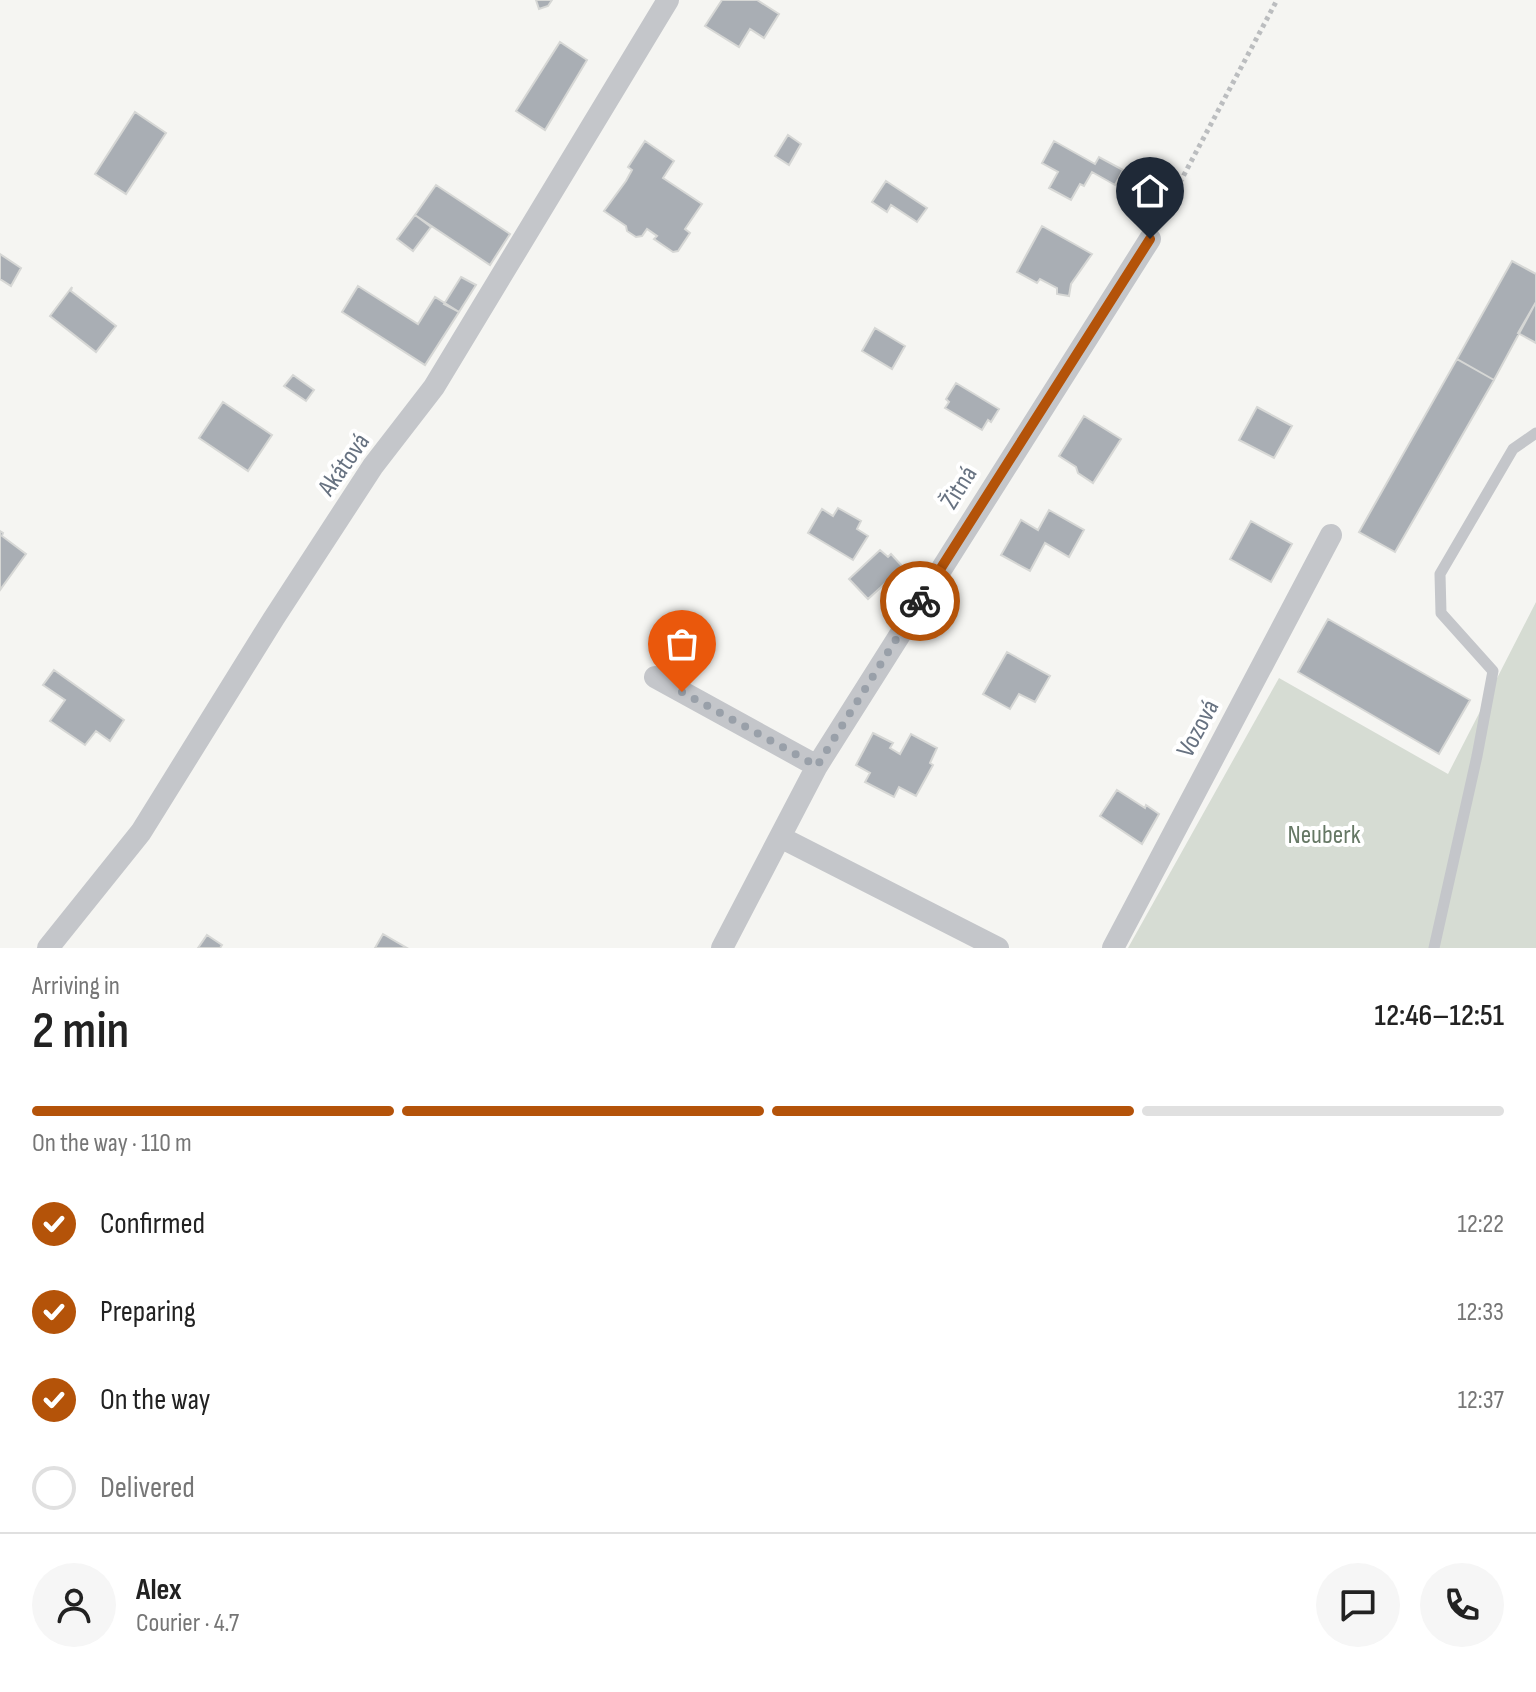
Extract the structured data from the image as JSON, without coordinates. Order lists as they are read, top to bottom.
{
  "streets": {
    "street": ["Akátová", "Žitná", "Vozová"]
  },
  "parks": ["Neuberk"],
  "page": {
    "heading": ["2 min", "Arriving in", "12:46–12:51"],
    "panel": ["Alex", "Courier · 4.7"],
    "bar": "On the way · 110 m",
    "list": [
      ["Confirmed", "12:22"],
      ["Preparing", "12:33"],
      ["On the way", "12:37"],
      "Delivered"
    ]
  }
}
